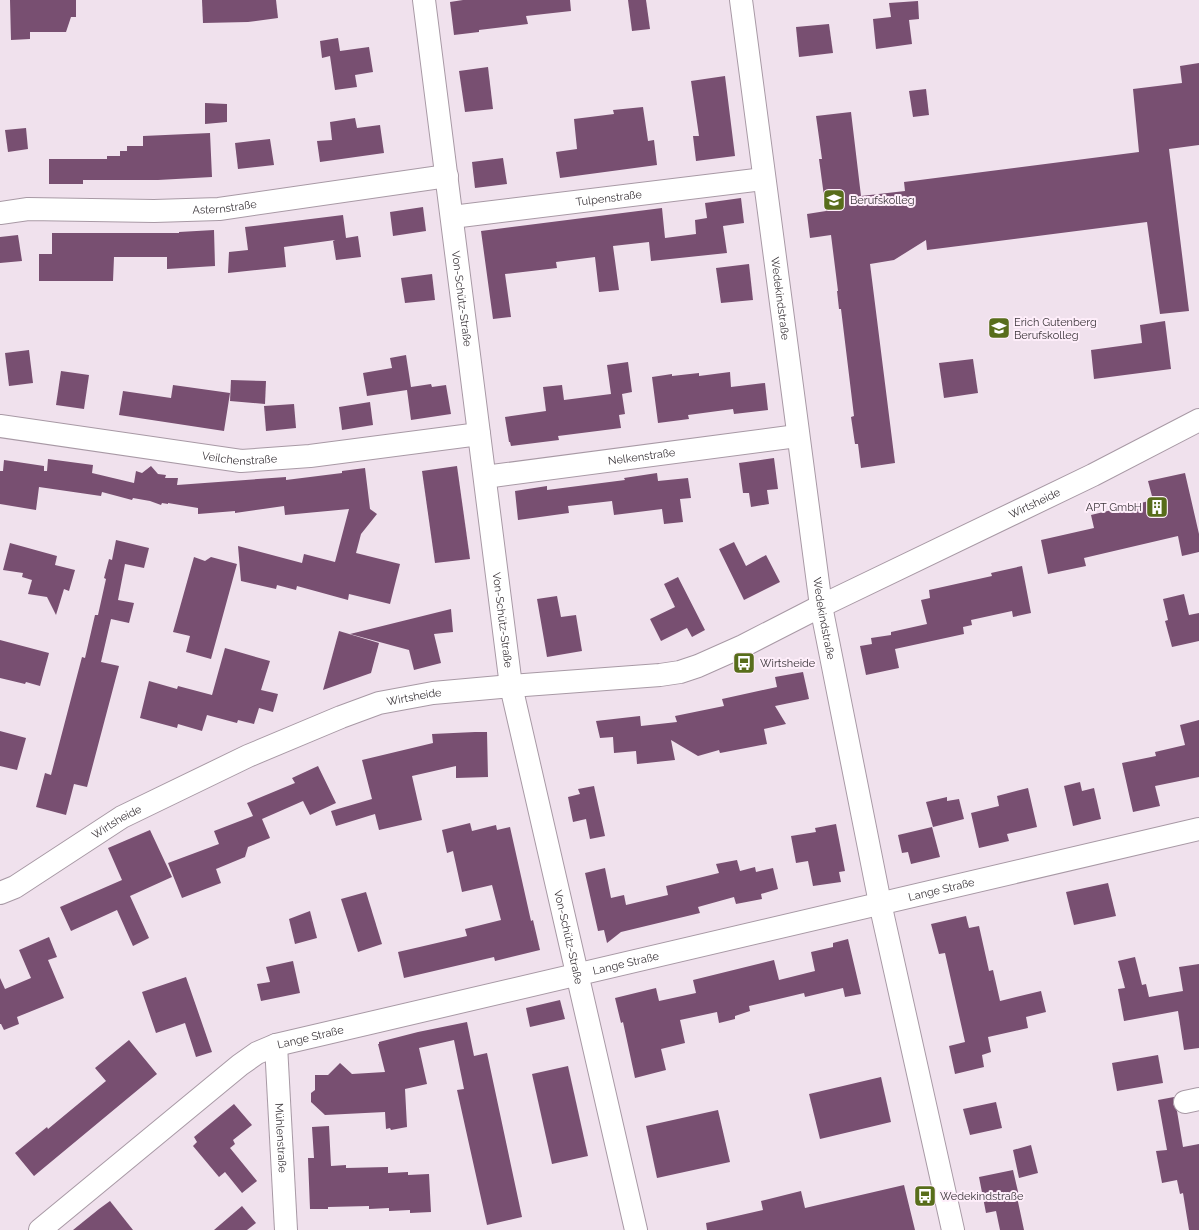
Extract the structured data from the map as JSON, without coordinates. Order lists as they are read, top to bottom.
{
  "streets": {
    "street": [
      "Tulpenstraße",
      "Asternstraße",
      "Von-Schütz-Straße",
      "Wedekindstraße",
      "Veilchenstraße",
      "Nelkenstraße",
      "Wirtsheide",
      "Lange Straße",
      "Mühlenstraße"
    ]
  },
  "crossings": [
    ["Tulpenstraße", "Von-Schütz-Straße"],
    ["Tulpenstraße", "Wedekindstraße"],
    ["Asternstraße", "Von-Schütz-Straße"],
    ["Von-Schütz-Straße", "Veilchenstraße"],
    ["Von-Schütz-Straße", "Nelkenstraße"],
    ["Von-Schütz-Straße", "Wirtsheide"],
    ["Von-Schütz-Straße", "Lange Straße"],
    ["Wedekindstraße", "Nelkenstraße"],
    ["Wedekindstraße", "Wirtsheide"],
    ["Wedekindstraße", "Lange Straße"],
    ["Lange Straße", "Mühlenstraße"]
  ],
  "places": {
    "school or university": ["Berufskolleg", "Erich Gutenberg Berufskolleg"],
    "building": ["APT GmbH"],
    "bus stop": ["Wirtsheide", "Wedekindstraße"]
  }
}
